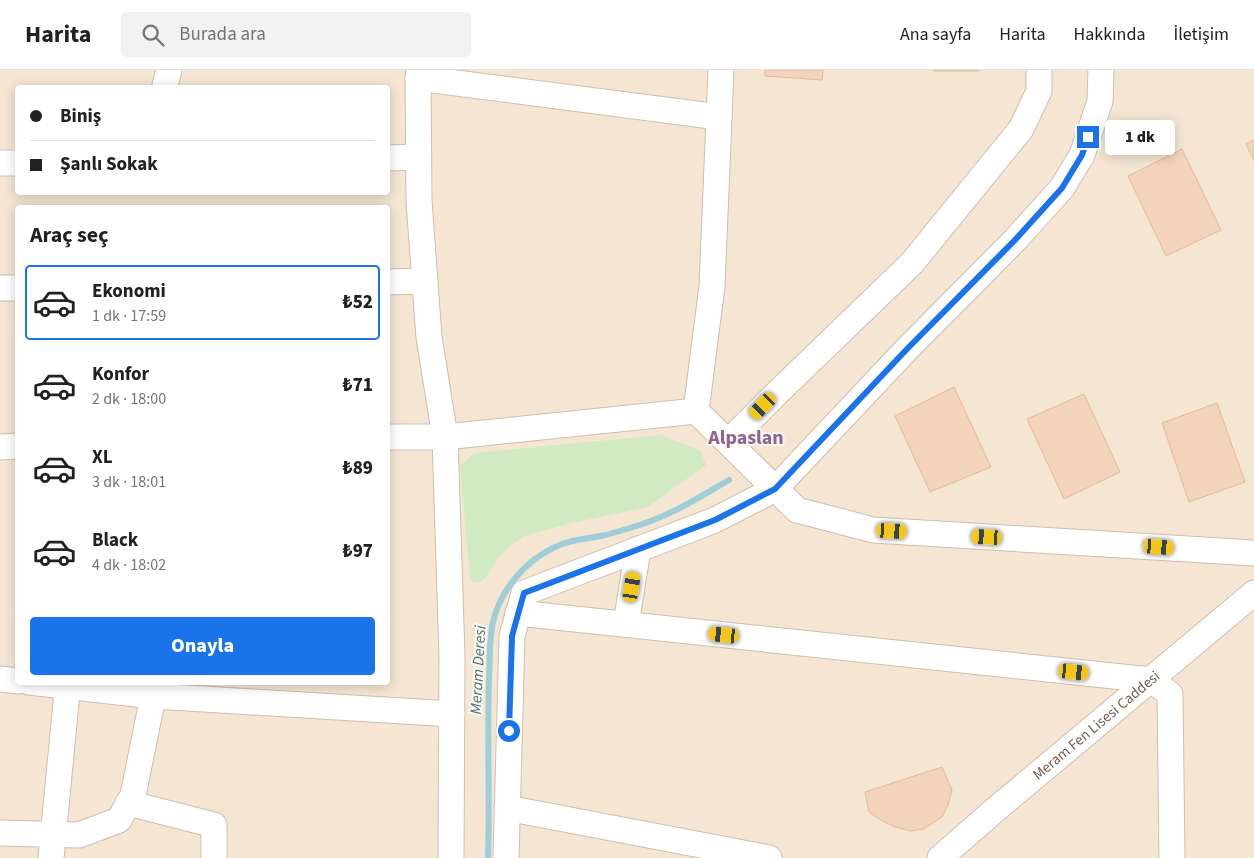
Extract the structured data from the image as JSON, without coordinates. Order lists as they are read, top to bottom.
{
  "streets": {
    "street": ["Meram Fen Lisesi Caddesi"]
  },
  "districts": ["Alpaslan"],
  "water": ["Meram Deresi"],
  "page": {
    "header": "Harita",
    "search": "Burada ara",
    "nav": [
      "Ana sayfa",
      "Harita",
      "Hakkında",
      "İletişim"
    ],
    "banner": ["Biniş", "Şanlı Sokak"],
    "bubble": "1 dk",
    "heading": "Araç seç",
    "list": [
      {
        "name": "Ekonomi",
        "note": "1 dk · 17:59",
        "value": "₺52"
      },
      {
        "name": "Konfor",
        "note": "2 dk · 18:00",
        "value": "₺71"
      },
      {
        "name": "XL",
        "note": "3 dk · 18:01",
        "value": "₺89"
      },
      {
        "name": "Black",
        "note": "4 dk · 18:02",
        "value": "₺97"
      }
    ],
    "buttons": "Onayla"
  }
}
